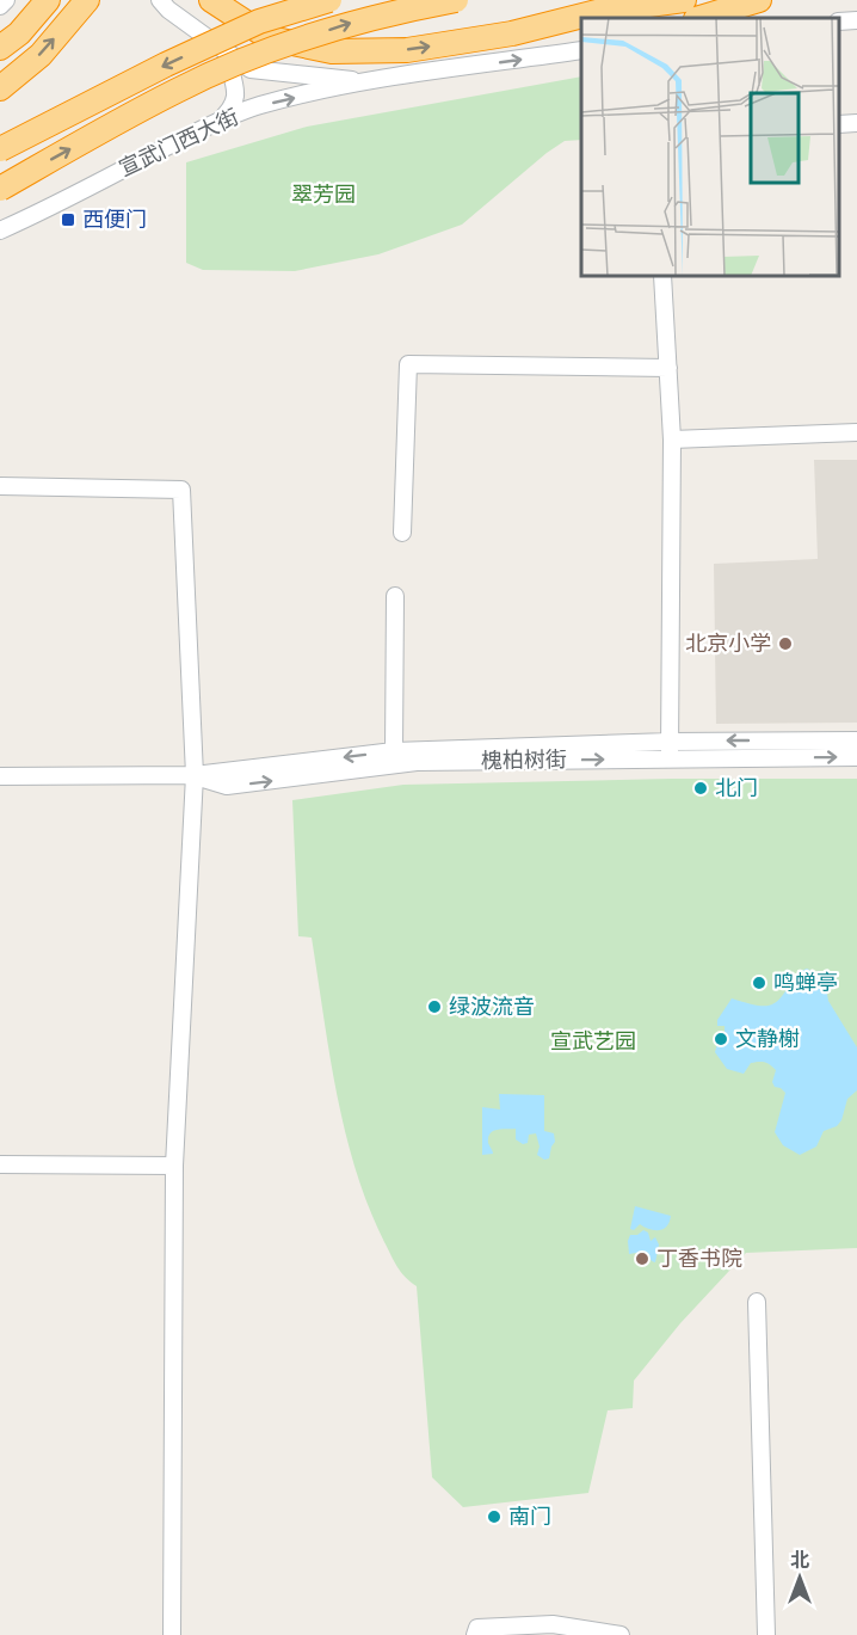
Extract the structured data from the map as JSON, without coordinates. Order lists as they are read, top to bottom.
{
  "streets": {
    "highway": ["宣武门西大街"],
    "street": ["槐柏树街"]
  },
  "one_way": ["宣武门西大街"],
  "parks": ["翠芳园", "宣武艺园"],
  "places": {
    "transit": ["西便门"],
    "other": [
      "北京小学",
      "北门",
      "鸣蝉亭",
      "绿波流音",
      "文静榭",
      "丁香书院",
      "南门"
    ]
  },
  "north": "top"
}
